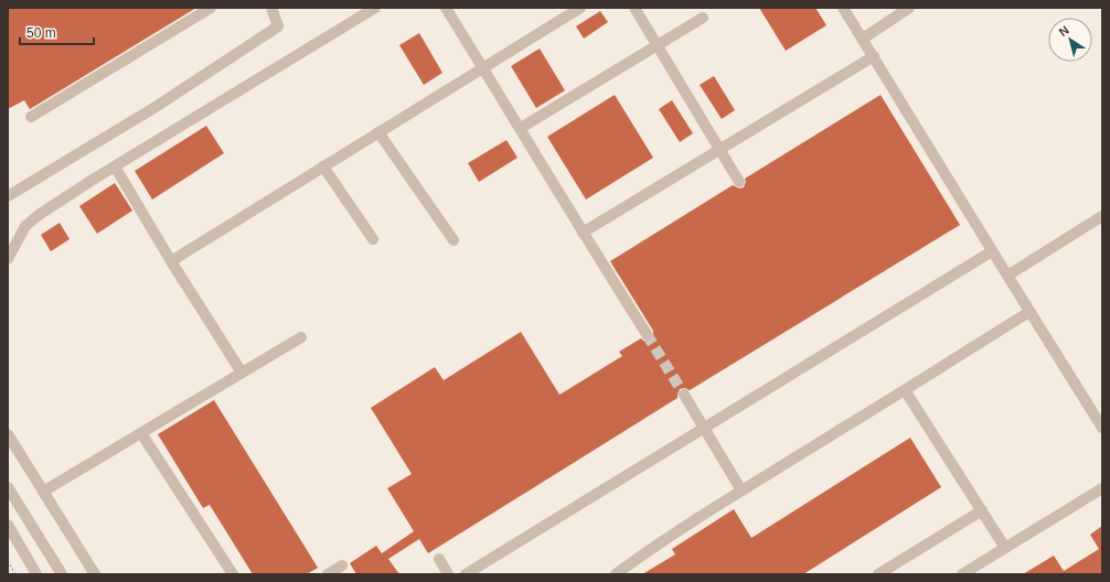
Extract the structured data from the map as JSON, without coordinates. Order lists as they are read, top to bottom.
{
  "scale_bar": "50 m",
  "north": "top left"
}
